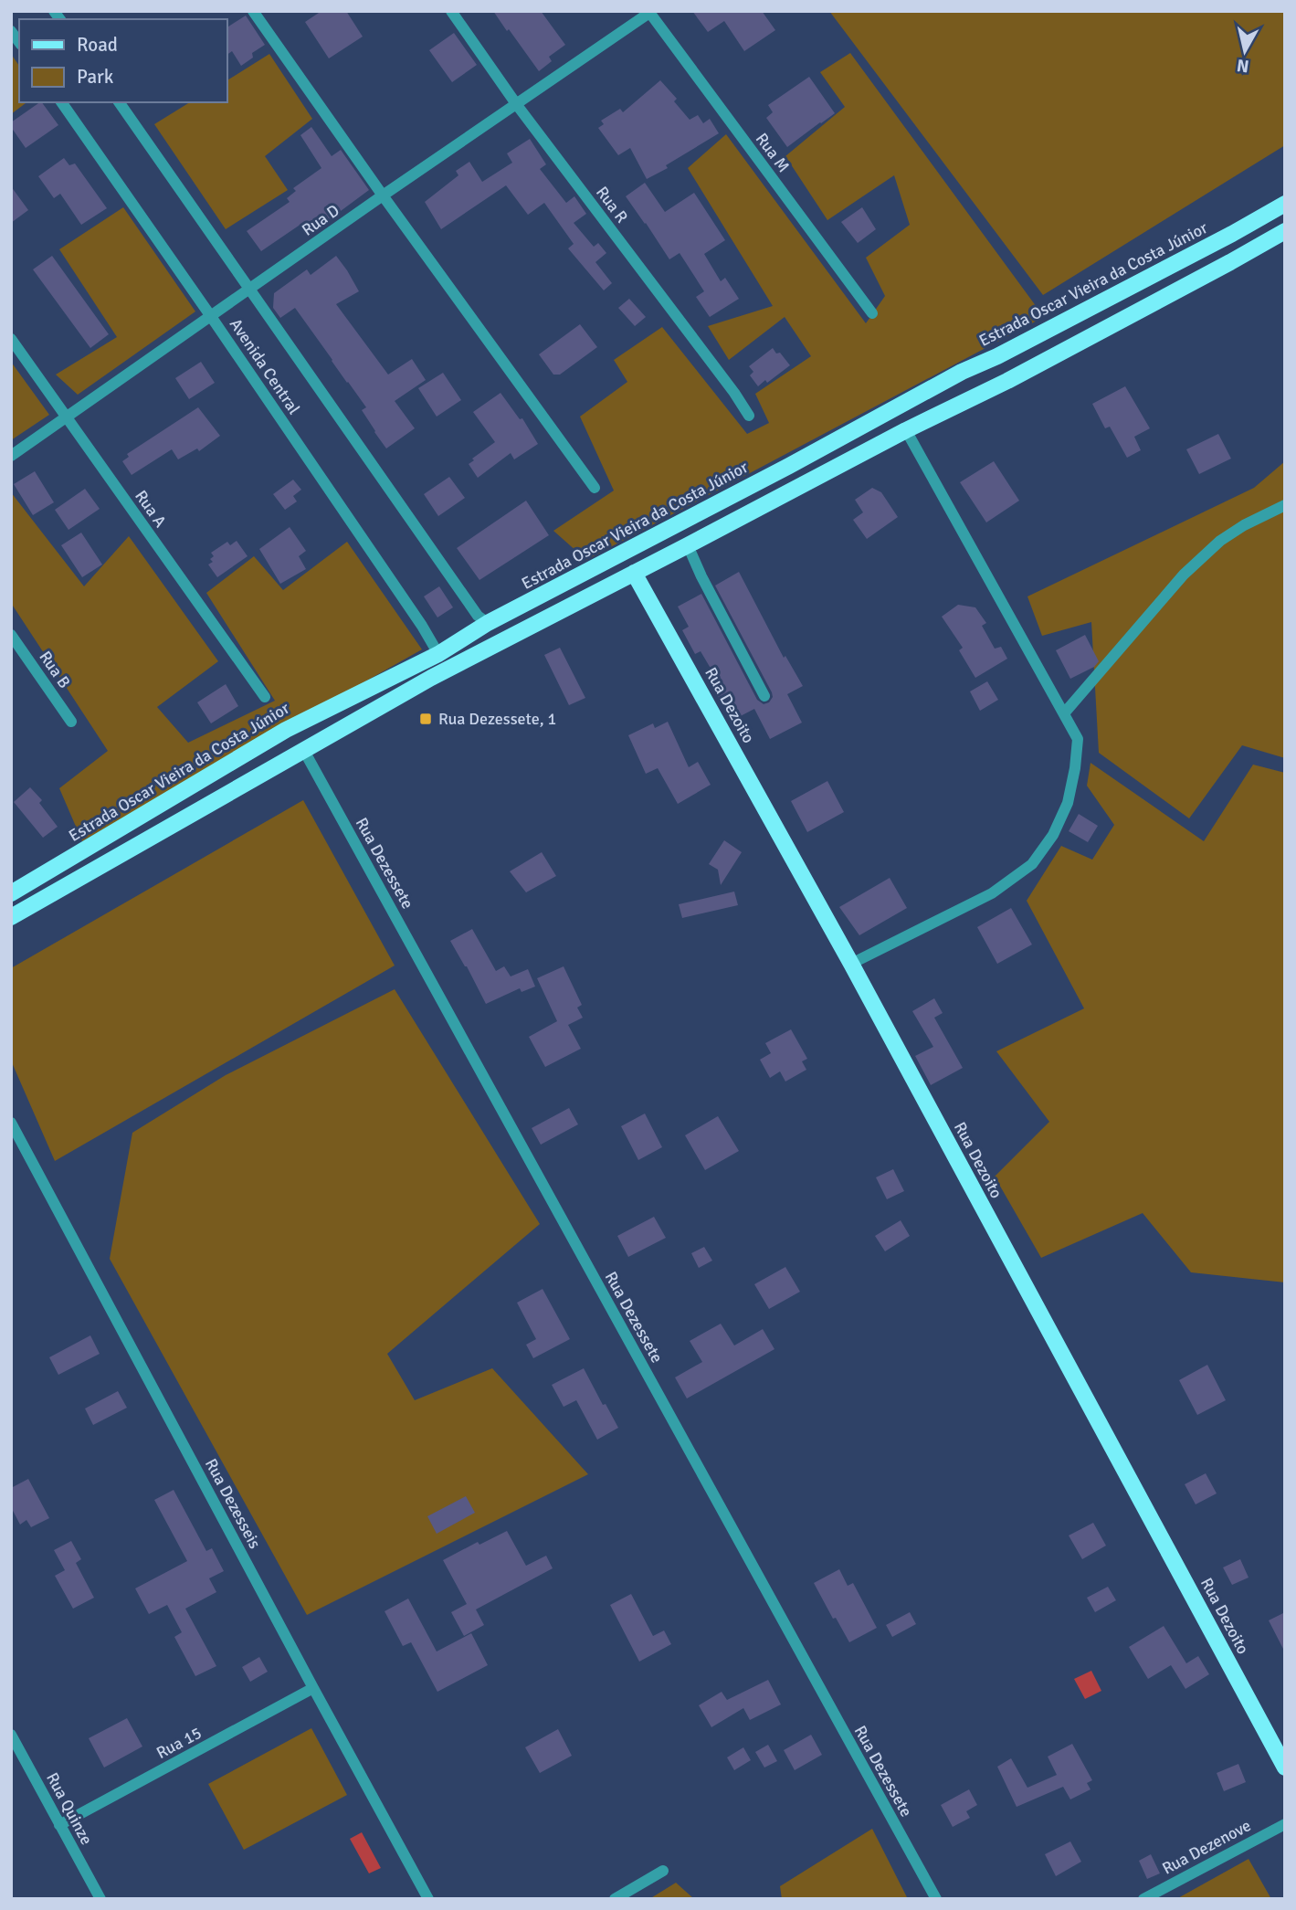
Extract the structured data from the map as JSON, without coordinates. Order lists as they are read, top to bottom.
{
  "streets": {
    "main road": ["Estrada Oscar Vieira da Costa Júnior", "Rua Dezoito"],
    "street": [
      "Rua M",
      "Rua R",
      "Rua D",
      "Avenida Central",
      "Rua A",
      "Rua B",
      "Rua Dezessete",
      "Rua Dezesseis",
      "Rua 15",
      "Rua Quinze",
      "Rua Dezenove"
    ]
  },
  "crossings": [
    ["Rua M", "Rua D"],
    ["Rua R", "Rua D"],
    ["Rua D", "Avenida Central"],
    ["Rua D", "Rua A"],
    ["Estrada Oscar Vieira da Costa Júnior", "Avenida Central"],
    ["Rua Dezesseis", "Rua 15"],
    ["Rua 15", "Rua Quinze"]
  ],
  "places": {
    "transit": ["Rua Dezessete, 1"]
  },
  "legend": ["Road", "Park"],
  "north": "bottom"
}
